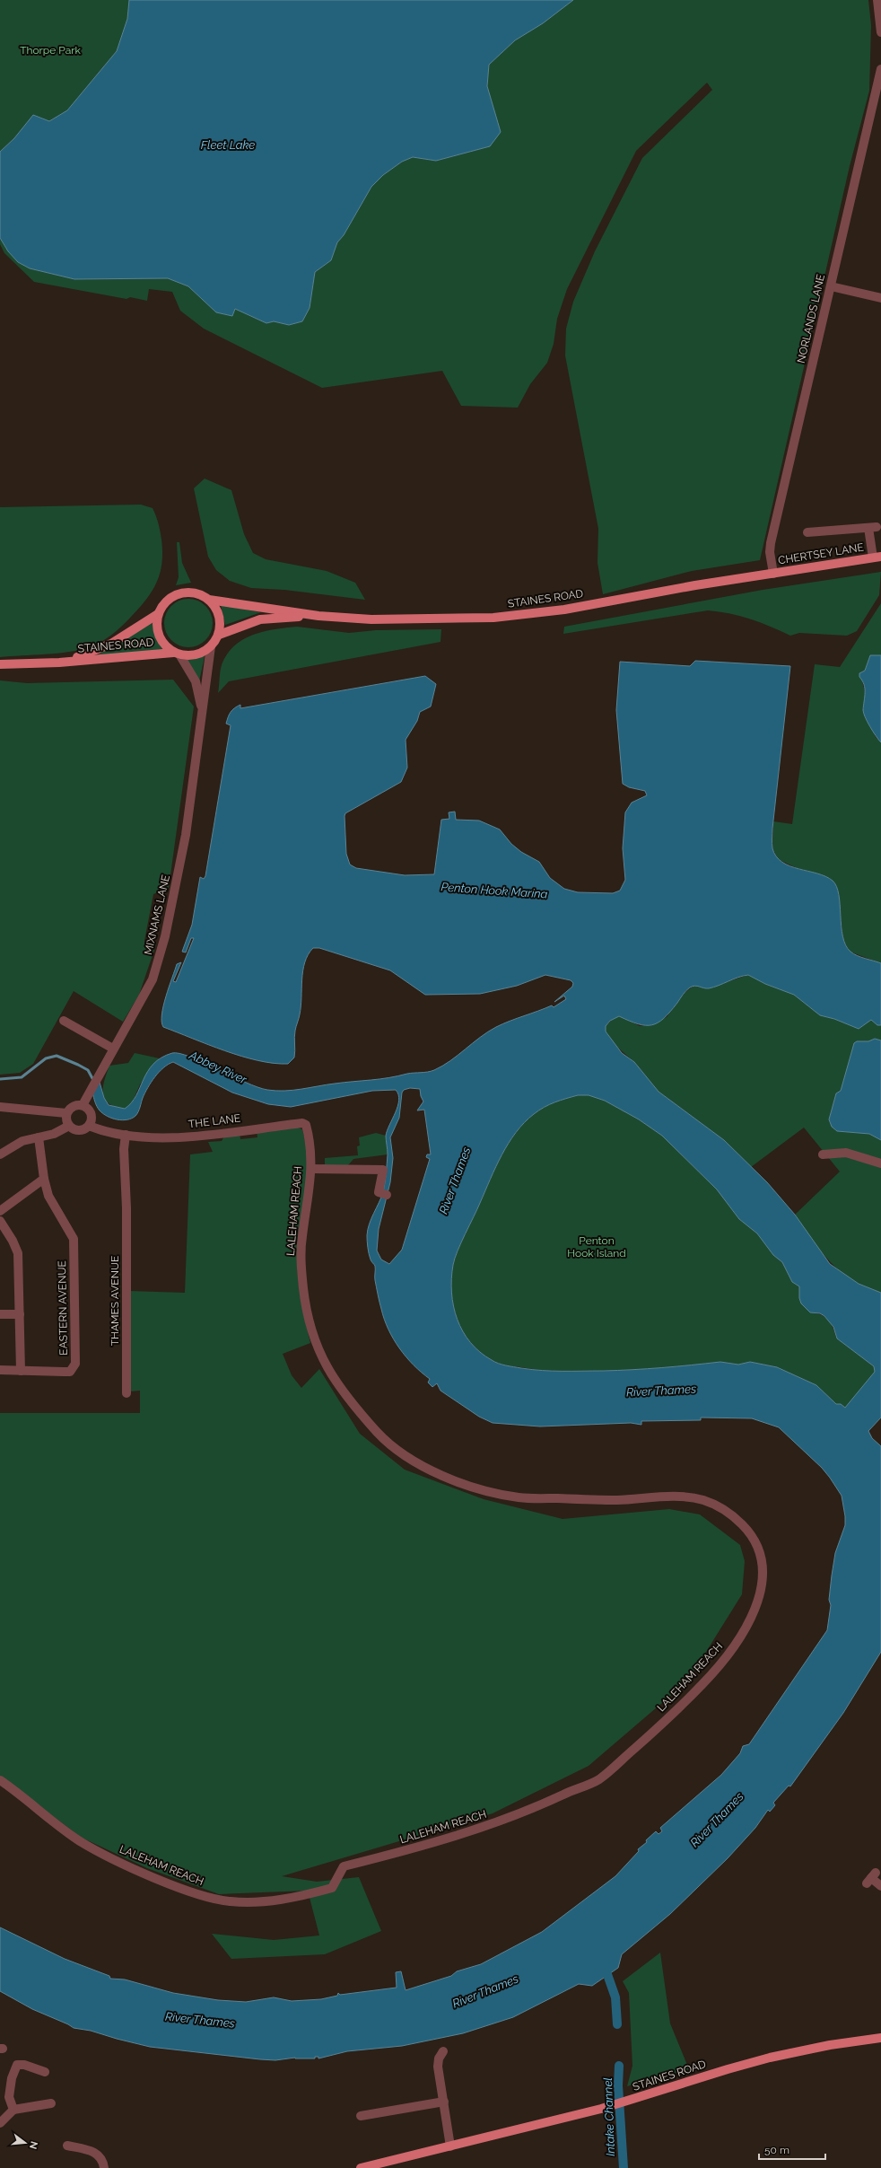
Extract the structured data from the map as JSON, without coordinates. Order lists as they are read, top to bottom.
{
  "streets": {
    "main road": ["CHERTSEY LANE", "STAINES ROAD"],
    "street": [
      "NORLANDS LANE",
      "MIXNAMS LANE",
      "THE LANE",
      "LALEHAM REACH",
      "THAMES AVENUE",
      "EASTERN AVENUE"
    ]
  },
  "crossings": [
    ["NORLANDS LANE", "CHERTSEY LANE"],
    ["NORLANDS LANE", "STAINES ROAD"],
    ["CHERTSEY LANE", "STAINES ROAD"],
    ["STAINES ROAD", "MIXNAMS LANE"],
    ["MIXNAMS LANE", "THE LANE"],
    ["THE LANE", "LALEHAM REACH"],
    ["THE LANE", "THAMES AVENUE"]
  ],
  "water": [
    "Fleet Lake",
    "Penton Hook Marina",
    "Abbey River",
    "River Thames",
    "Intake Channel"
  ],
  "parks": ["Thorpe Park", "Penton Hook Island"],
  "scale_bar": "50 m",
  "north": "right"
}
